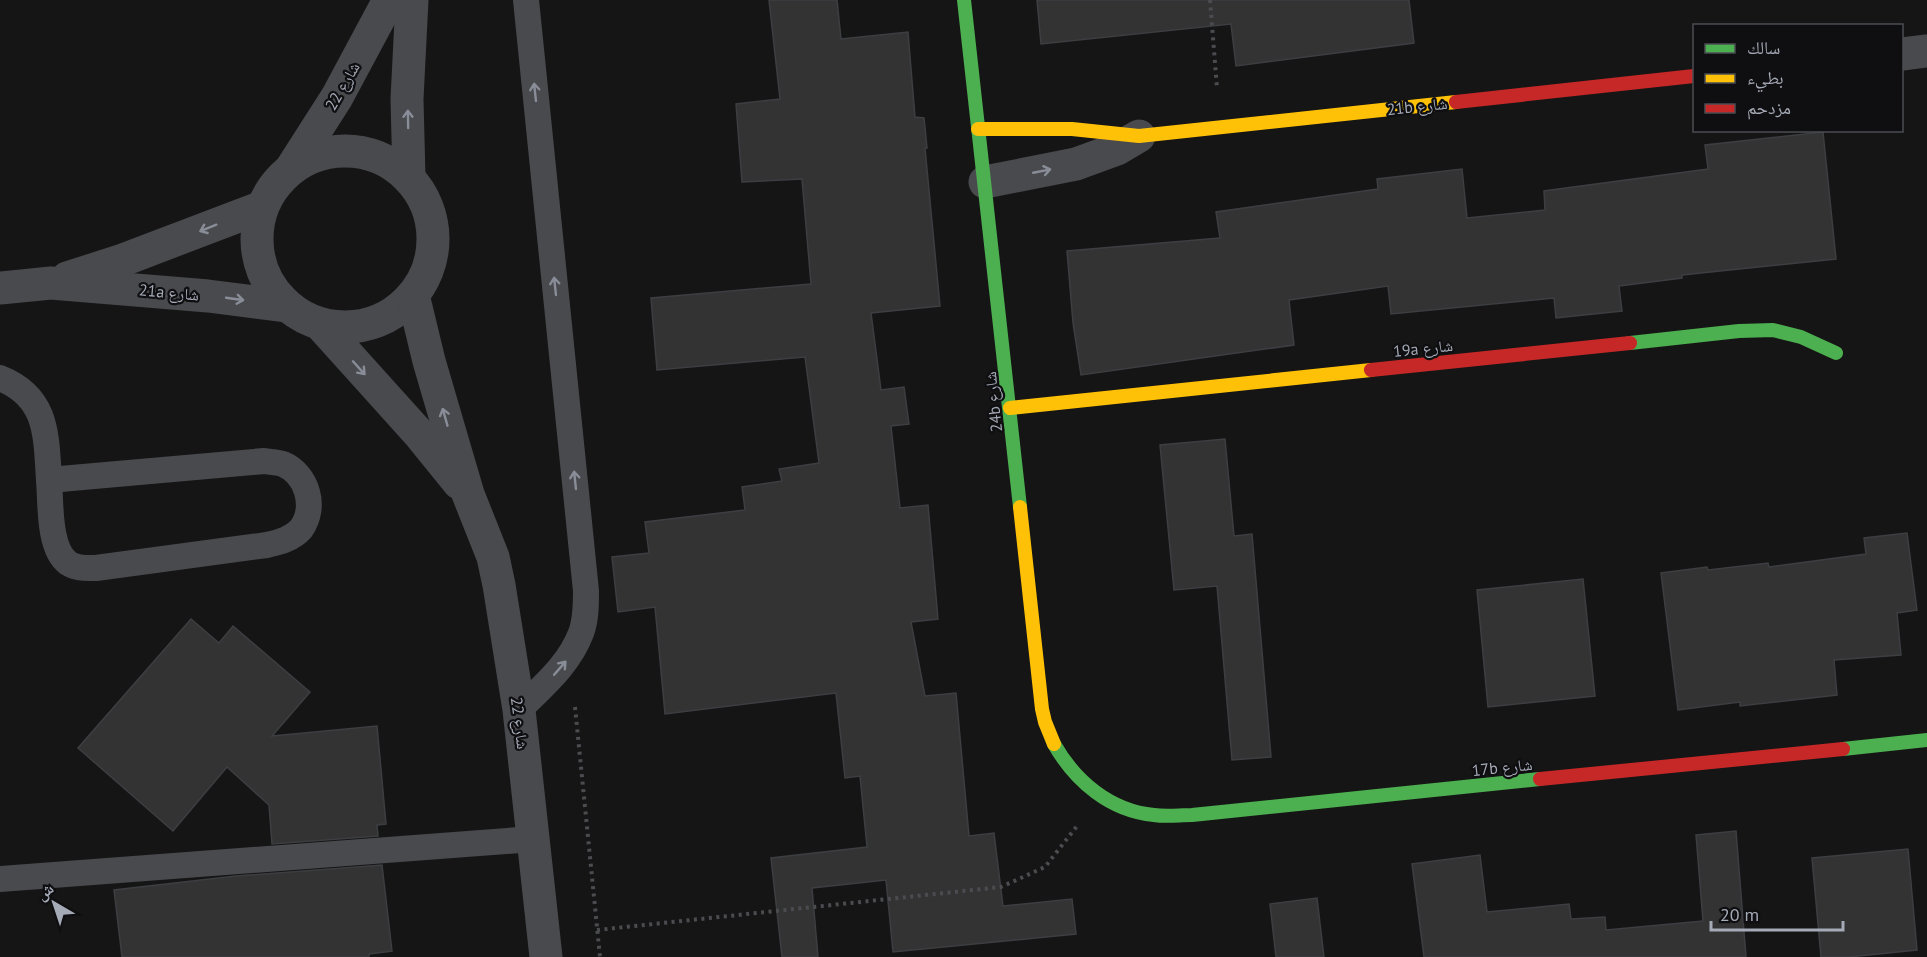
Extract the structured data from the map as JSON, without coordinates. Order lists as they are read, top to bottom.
{
  "streets": {
    "street": [
      "شارع 22",
      "21b شارع",
      "21a شارع",
      "19a شارع",
      "24b شارع",
      "17b شارع"
    ]
  },
  "crossings": [
    ["شارع 22", "21a شارع"],
    ["21b شارع", "24b شارع"],
    ["19a شارع", "24b شارع"],
    ["24b شارع", "17b شارع"]
  ],
  "legend": ["سالك", "بطيء", "مزدحم"],
  "scale_bar": "20 m",
  "north": "top left"
}
